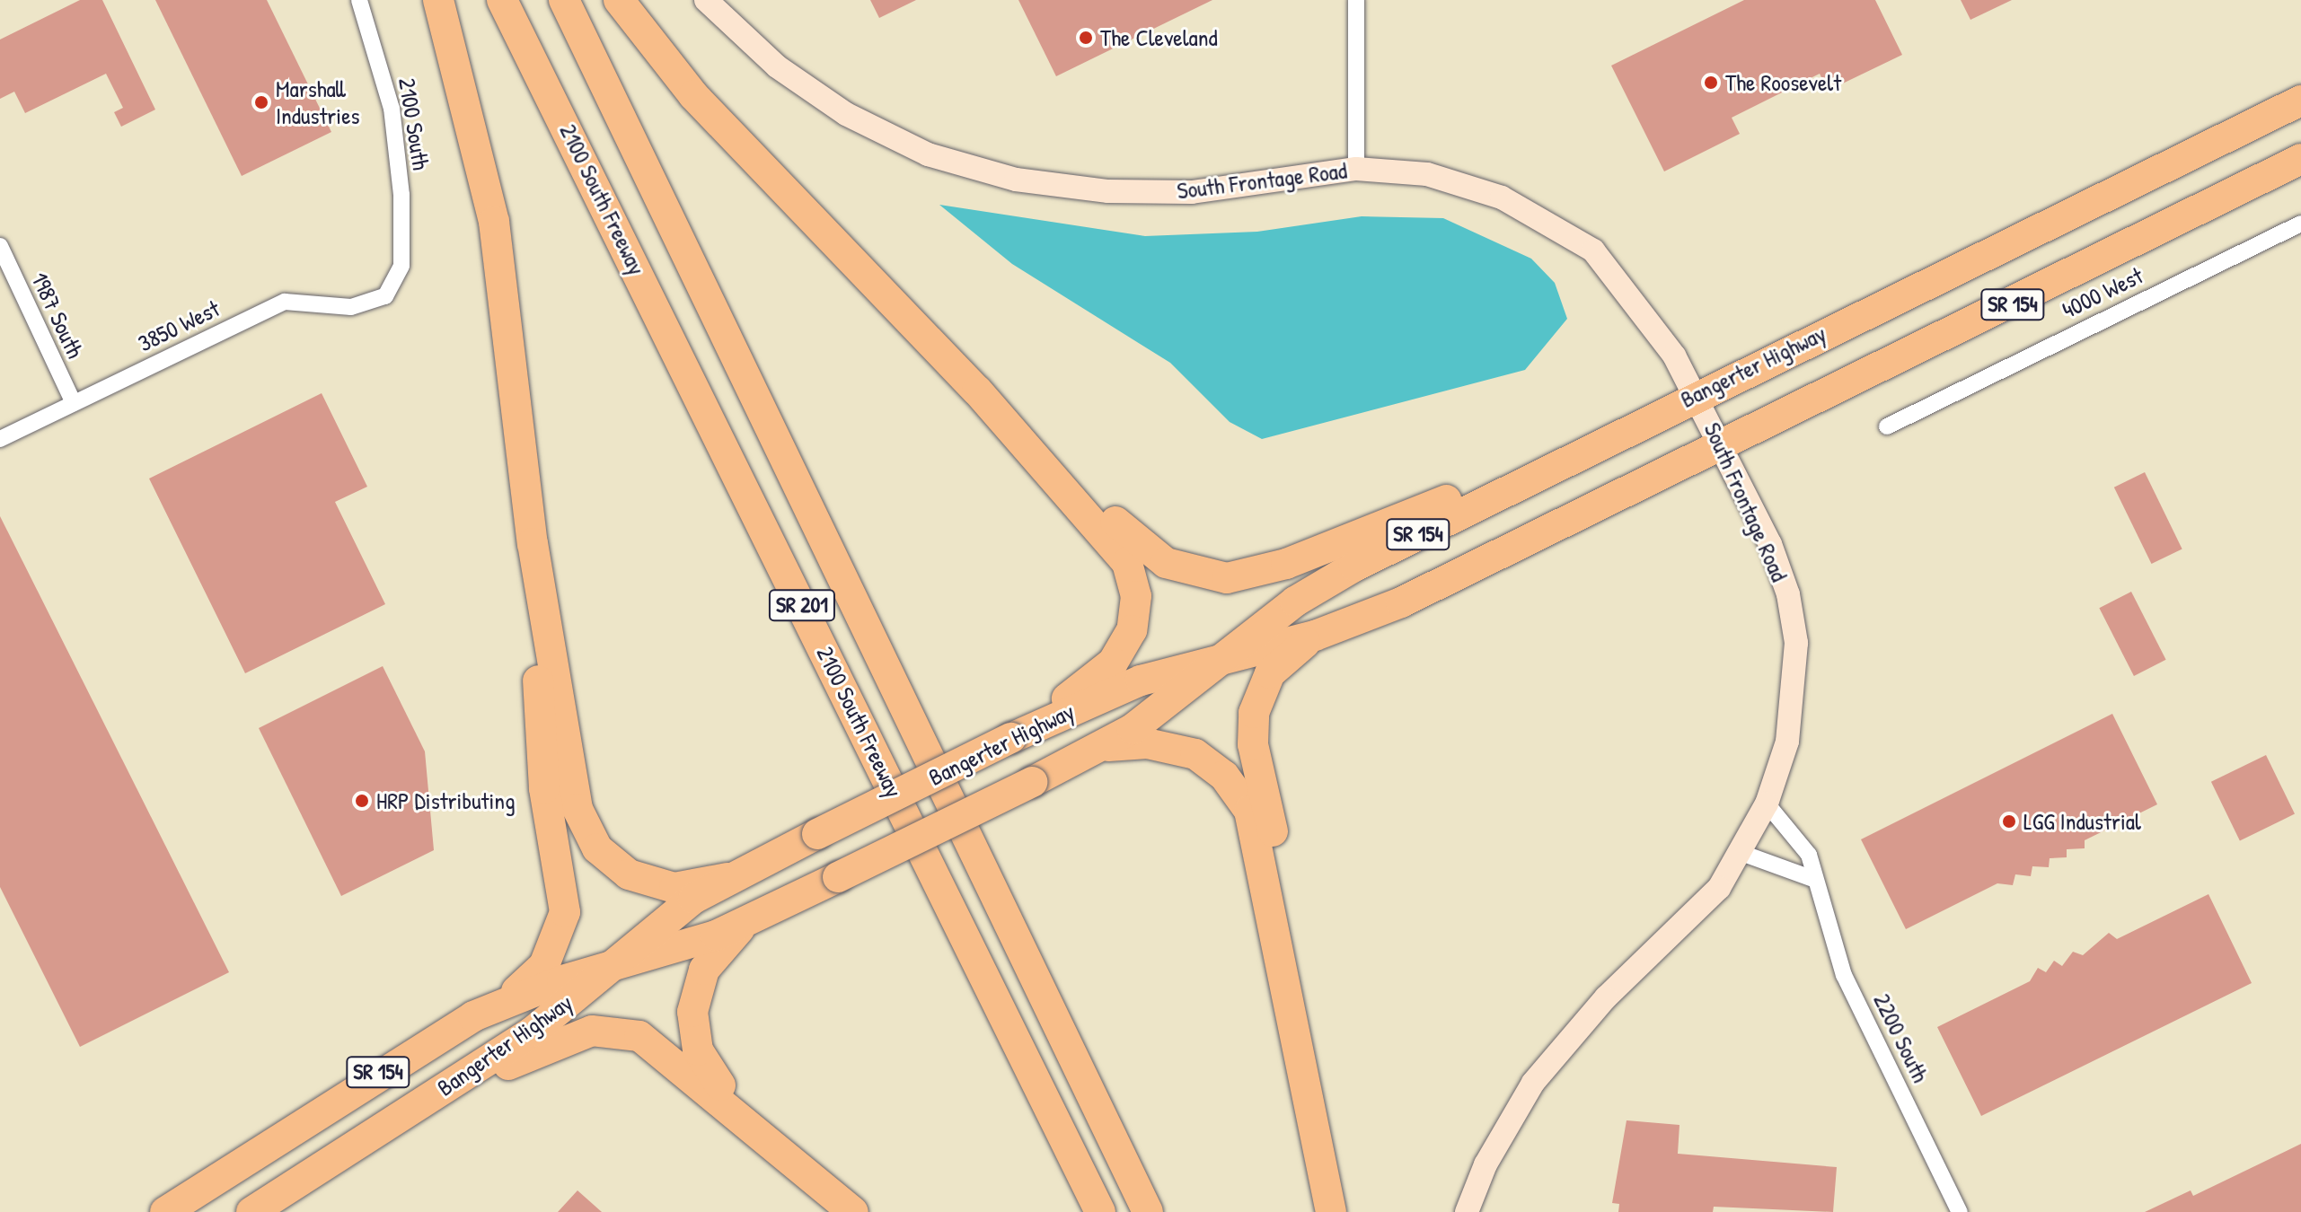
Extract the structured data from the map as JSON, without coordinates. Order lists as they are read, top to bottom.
{
  "streets": {
    "highway": [
      "2100 South Freeway",
      "SR 154",
      "Bangerter Highway",
      "SR 201"
    ],
    "street": [
      "2100 South",
      "South Frontage Road",
      "4000 West",
      "1987 South",
      "3850 West",
      "2200 South"
    ]
  },
  "crossings": [
    ["2100 South", "3850 West"],
    ["South Frontage Road", "Bangerter Highway"],
    ["South Frontage Road", "2200 South"],
    ["1987 South", "3850 West"]
  ],
  "places": [
    "The Cleveland",
    "The Roosevelt",
    "Marshall Industries",
    "HRP Distributing",
    "LGG Industrial"
  ]
}
